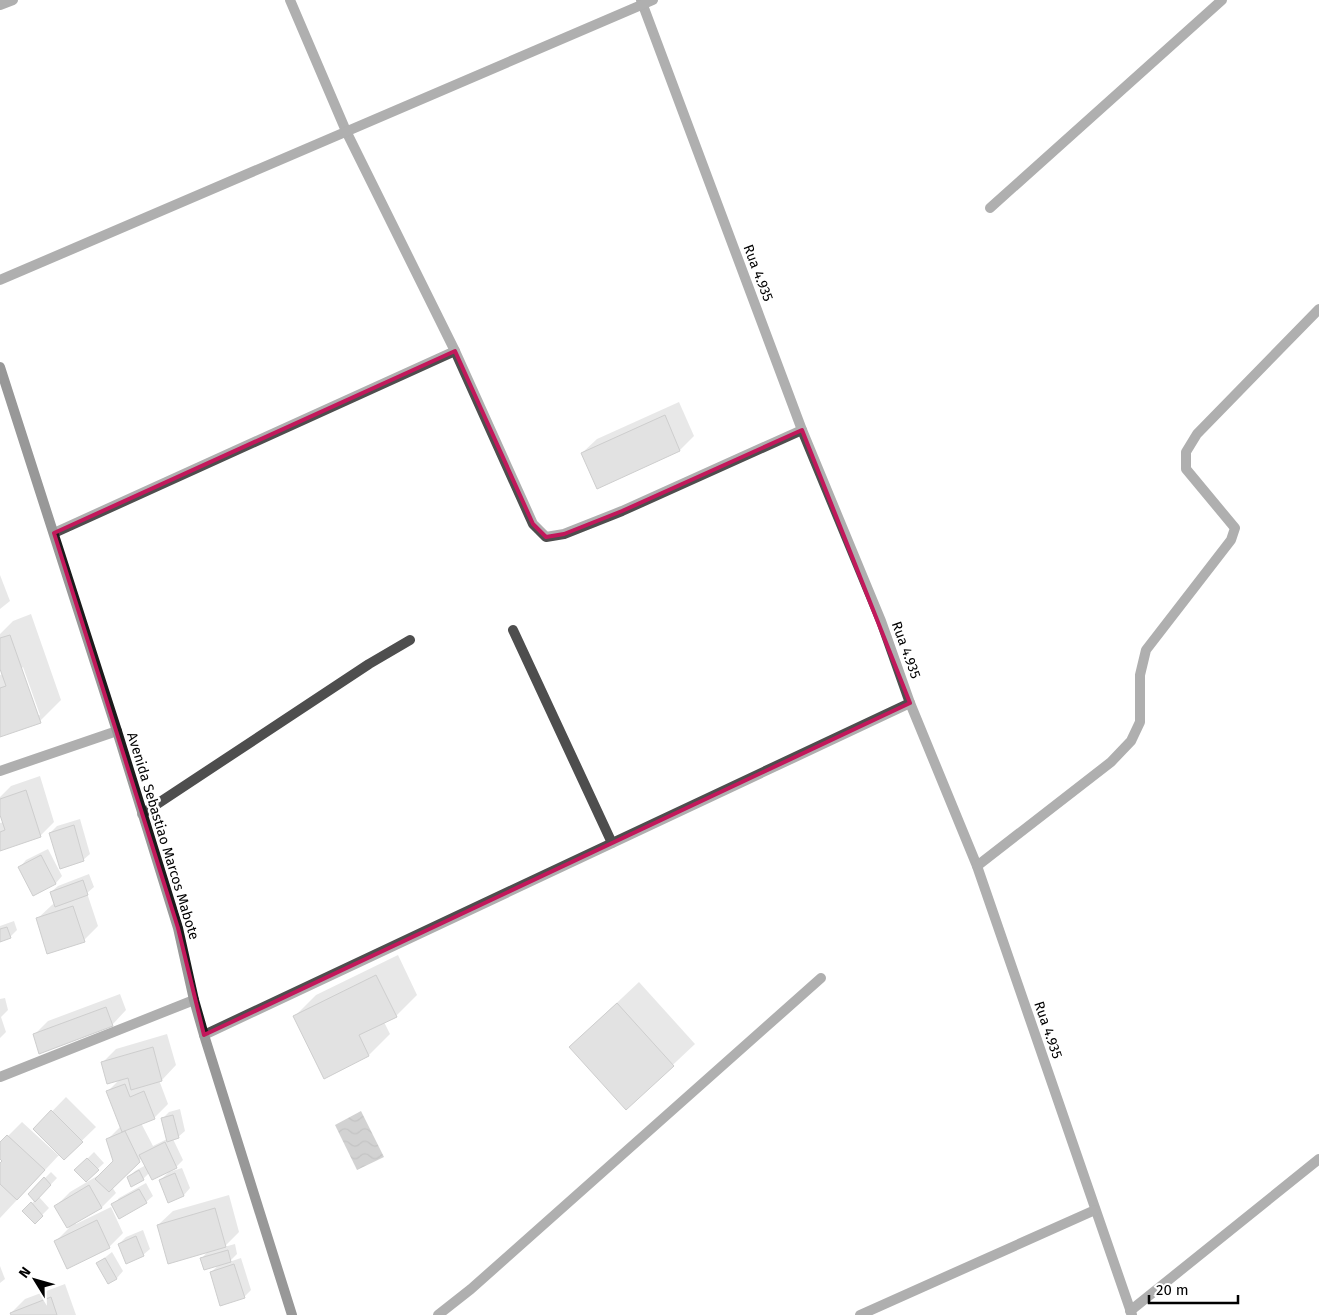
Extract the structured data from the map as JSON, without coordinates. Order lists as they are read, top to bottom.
{
  "streets": {
    "main road": ["Avenida Sebastiao Marcos Mabote"],
    "street": ["Rua 4.935"]
  },
  "scale_bar": "20 m",
  "north": "top left"
}
